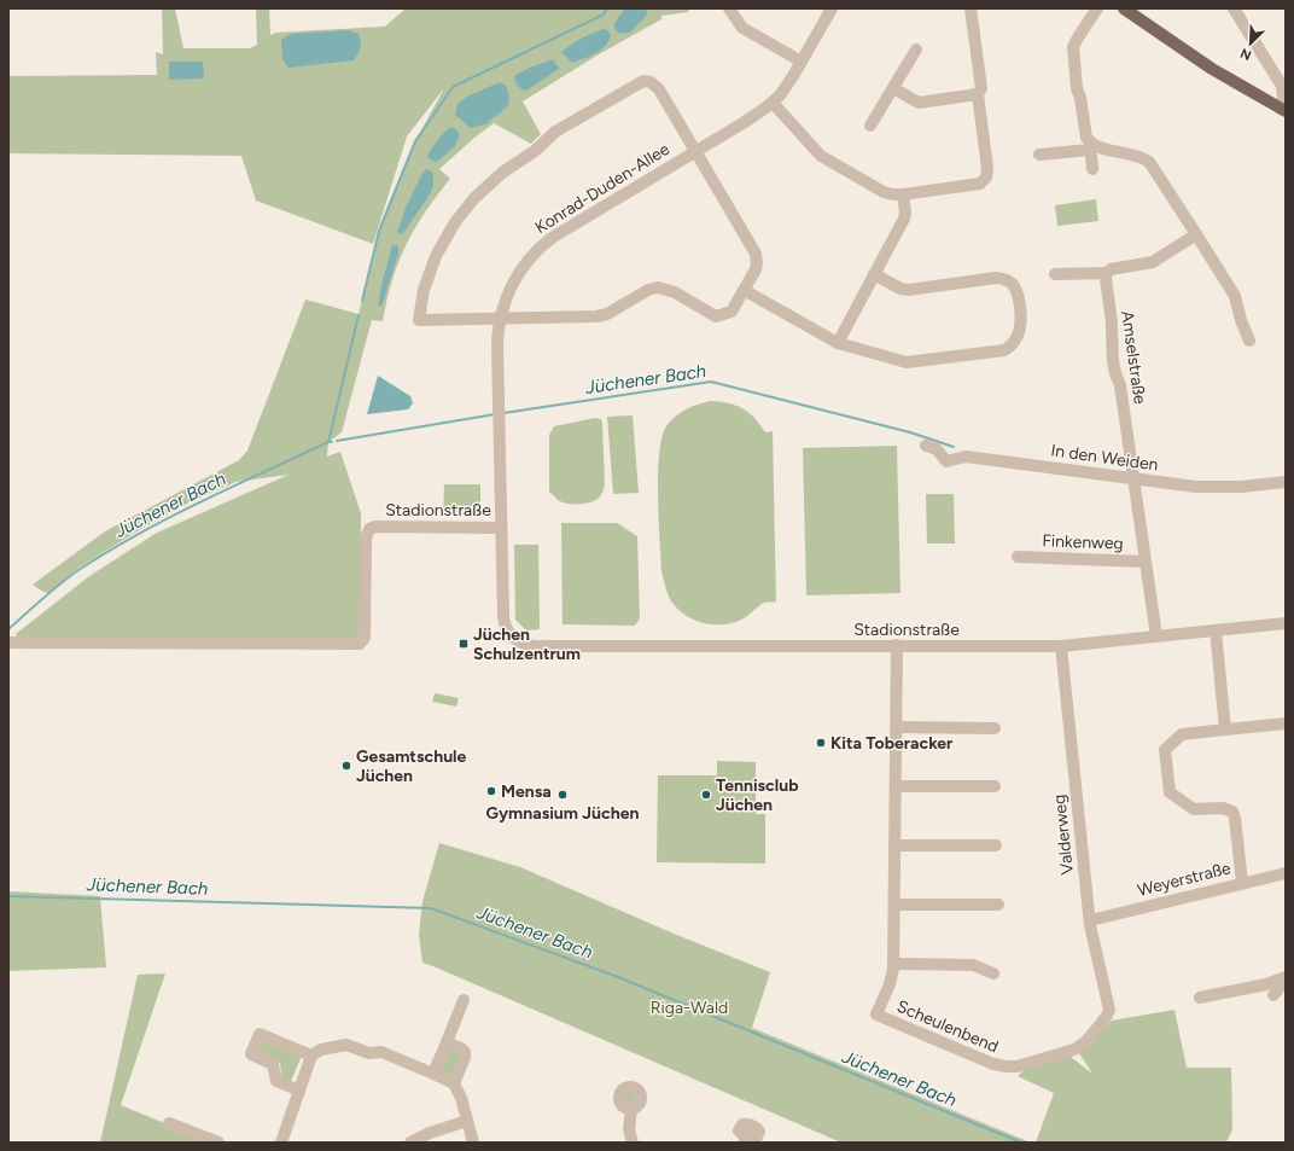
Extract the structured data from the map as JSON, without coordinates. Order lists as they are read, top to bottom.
{
  "streets": {
    "street": [
      "Konrad-Duden-Allee",
      "Amselstraße",
      "In den Weiden",
      "Stadionstraße",
      "Finkenweg",
      "Valderweg",
      "Weyerstraße",
      "Scheulenbend"
    ]
  },
  "crossings": [
    ["Konrad-Duden-Allee", "Stadionstraße"],
    ["Amselstraße", "In den Weiden"],
    ["Amselstraße", "Stadionstraße"],
    ["Amselstraße", "Finkenweg"],
    ["Stadionstraße", "Valderweg"],
    ["Valderweg", "Weyerstraße"],
    ["Valderweg", "Scheulenbend"]
  ],
  "water": ["Jüchener Bach"],
  "parks": ["Riga-Wald"],
  "places": {
    "transit": ["Jüchen Schulzentrum"],
    "other": [
      "Kita Toberacker",
      "Gesamtschule Jüchen",
      "Mensa",
      "Gymnasium Jüchen",
      "Tennisclub Jüchen"
    ]
  },
  "north": "bottom left"
}
